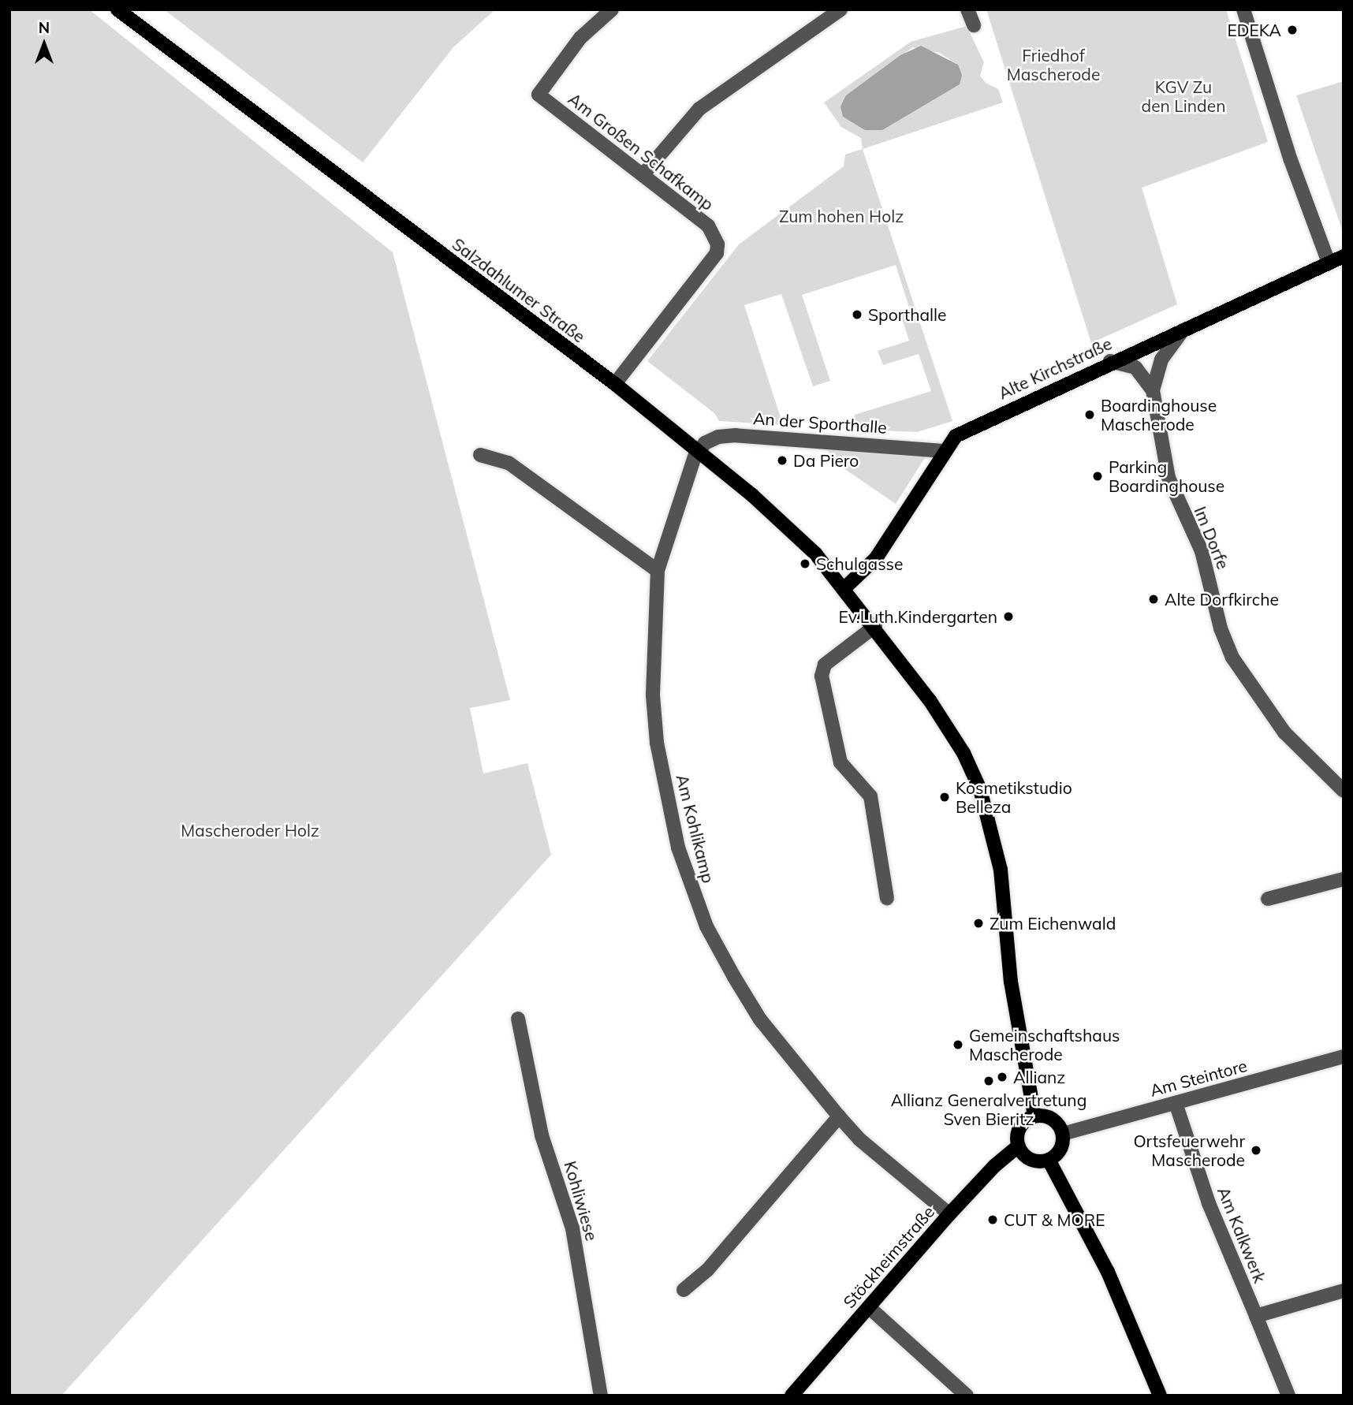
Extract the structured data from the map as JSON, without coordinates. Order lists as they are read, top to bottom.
{
  "streets": {
    "main road": ["Salzdahlumer Straße", "Alte Kirchstraße", "Stöckheimstraße"],
    "street": [
      "Am Großen Schafkamp",
      "An der Sporthalle",
      "Im Dorfe",
      "Am Kohlikamp",
      "Am Steintore",
      "Kohliwiese",
      "Am Kalkwerk"
    ]
  },
  "crossings": [
    ["Am Großen Schafkamp", "Salzdahlumer Straße"],
    ["Salzdahlumer Straße", "Alte Kirchstraße"],
    ["Salzdahlumer Straße", "An der Sporthalle"],
    ["Salzdahlumer Straße", "Am Kohlikamp"],
    ["Salzdahlumer Straße", "Am Steintore"],
    ["Salzdahlumer Straße", "Stöckheimstraße"],
    ["Alte Kirchstraße", "An der Sporthalle"],
    ["Alte Kirchstraße", "Im Dorfe"],
    ["An der Sporthalle", "Am Kohlikamp"],
    ["Am Kohlikamp", "Stöckheimstraße"],
    ["Am Steintore", "Am Kalkwerk"],
    ["Am Steintore", "Stöckheimstraße"]
  ],
  "parks": [
    "Friedhof Mascherode",
    "KGV Zu den Linden",
    "Zum hohen Holz",
    "Mascheroder Holz"
  ],
  "places": [
    "EDEKA",
    "Sporthalle",
    "Boardinghouse Mascherode",
    "Da Piero",
    "Parking Boardinghouse",
    "Schulgasse",
    "Alte Dorfkirche",
    "Ev.Luth.Kindergarten",
    "Kosmetikstudio Belleza",
    "Zum Eichenwald",
    "Gemeinschaftshaus Mascherode",
    "Allianz",
    "Allianz Generalvertretung Sven Bieritz",
    "Ortsfeuerwehr Mascherode",
    "CUT & MORE"
  ],
  "north": "top"
}
